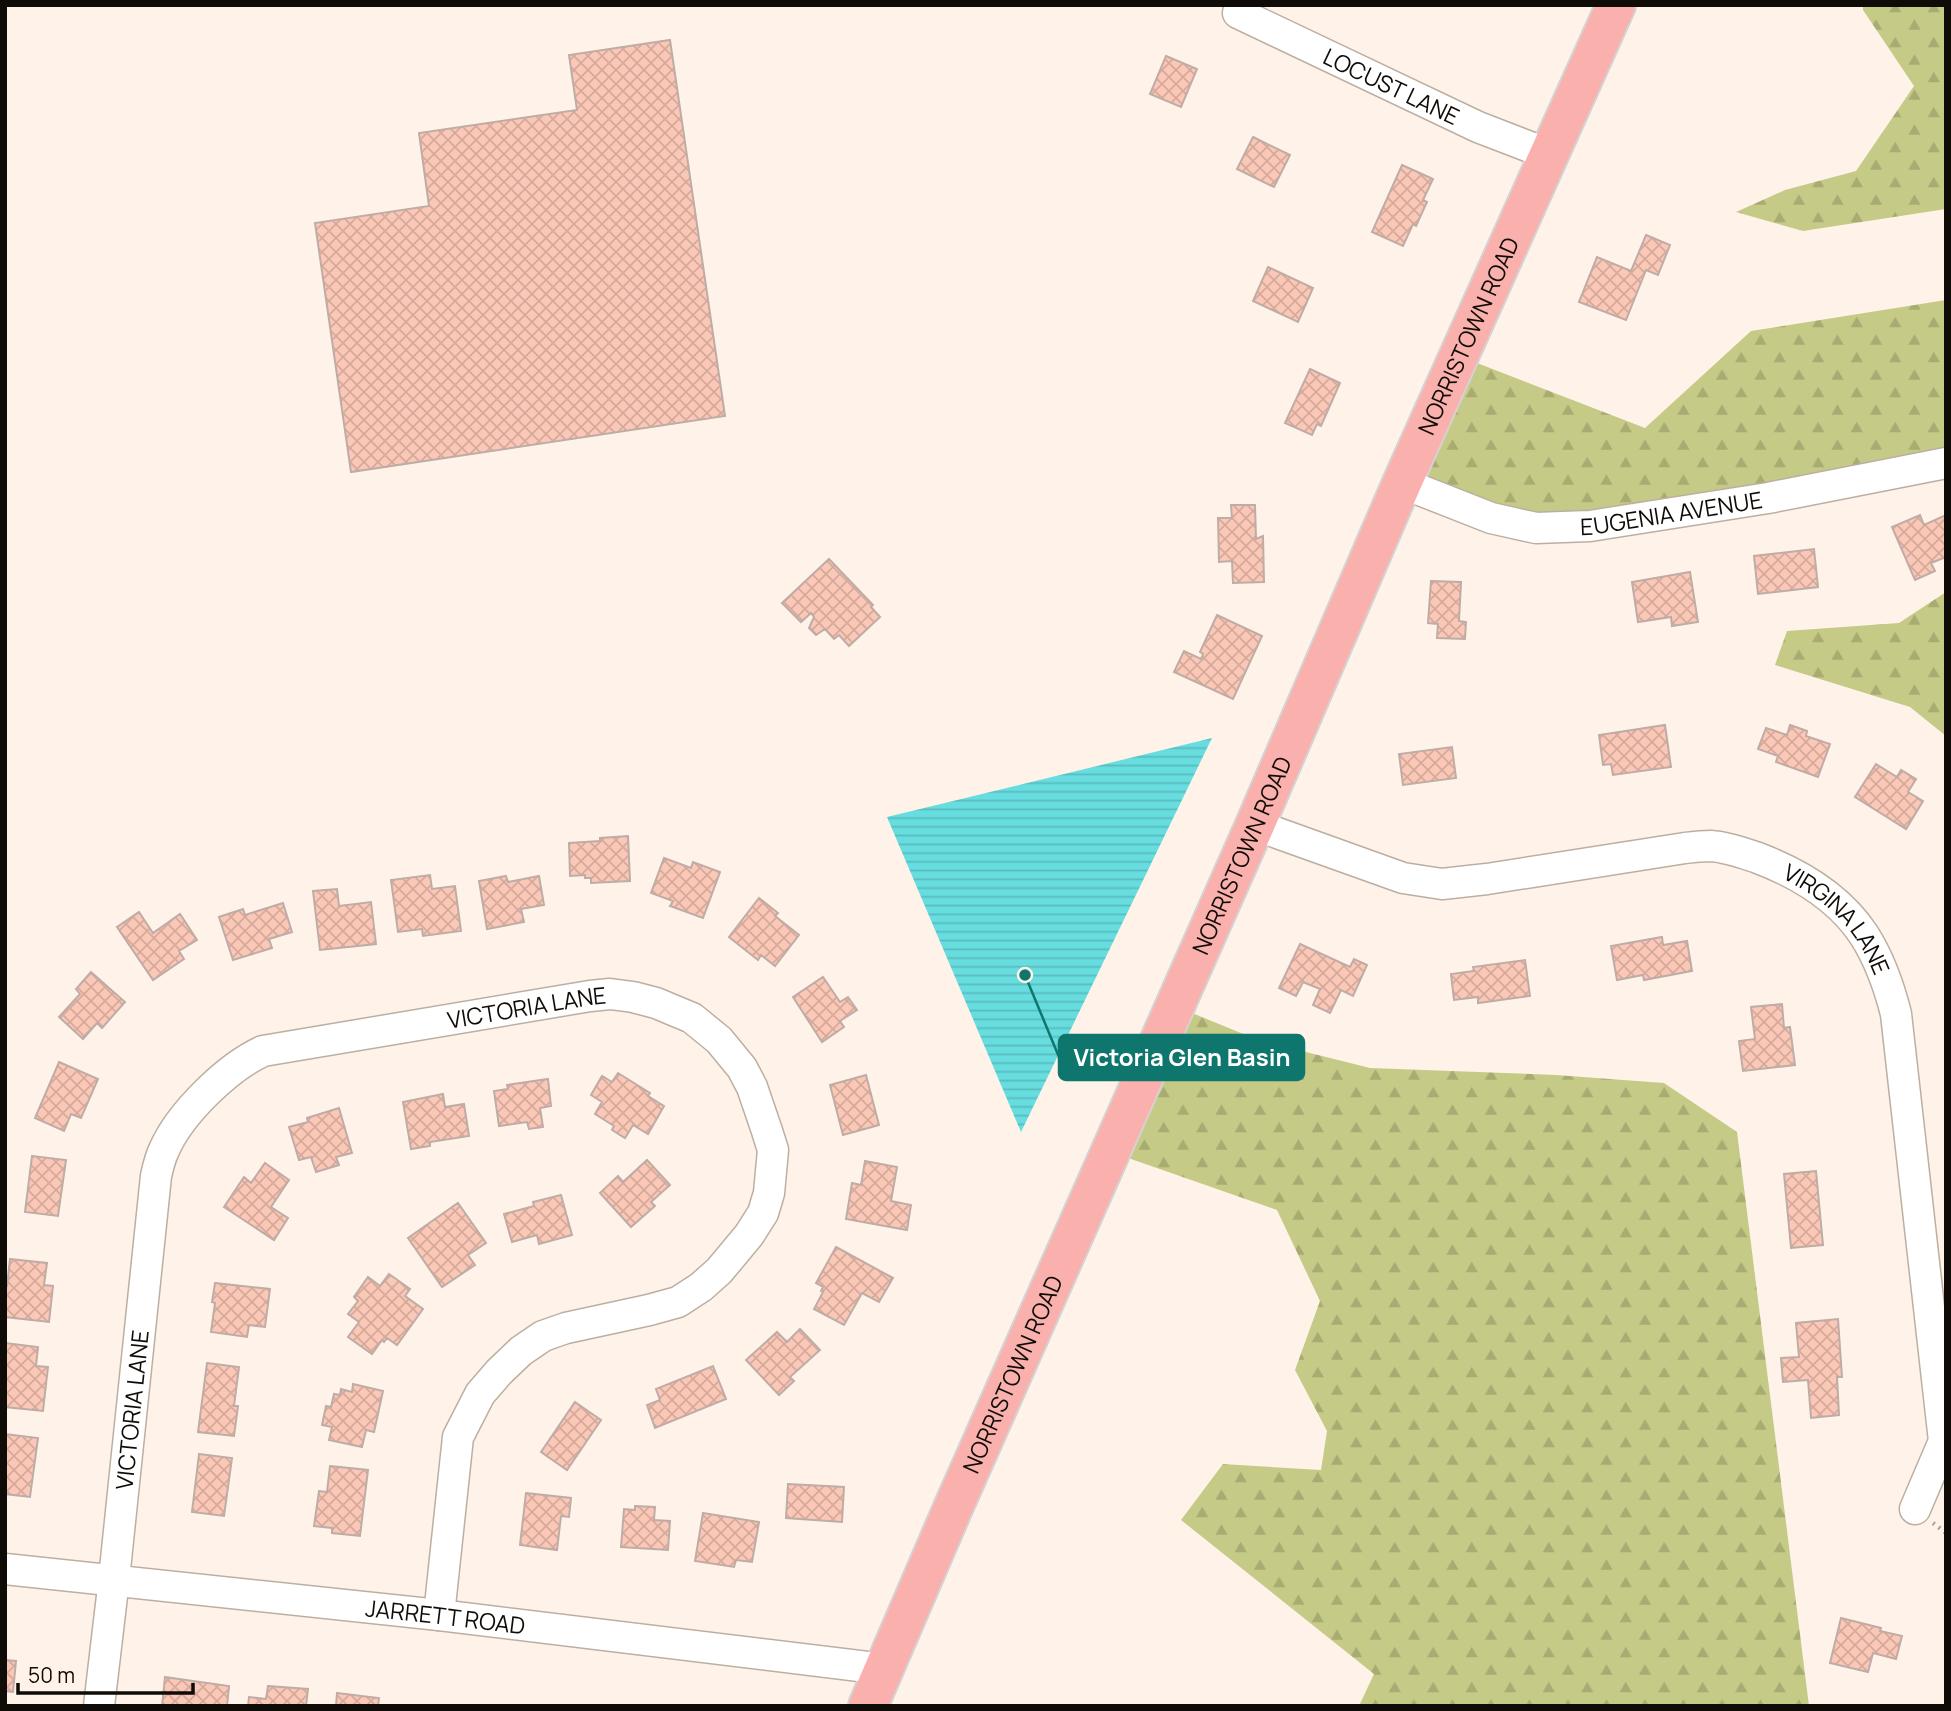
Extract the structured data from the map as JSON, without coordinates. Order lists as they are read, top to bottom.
{
  "streets": {
    "main road": ["NORRISTOWN ROAD"],
    "street": [
      "LOCUST LANE",
      "EUGENIA AVENUE",
      "VIRGINA LANE",
      "VICTORIA LANE",
      "JARRETT ROAD"
    ]
  },
  "crossings": [
    ["LOCUST LANE", "NORRISTOWN ROAD"],
    ["NORRISTOWN ROAD", "EUGENIA AVENUE"],
    ["NORRISTOWN ROAD", "VIRGINA LANE"],
    ["NORRISTOWN ROAD", "JARRETT ROAD"],
    ["VICTORIA LANE", "JARRETT ROAD"]
  ],
  "places": ["Victoria Glen Basin"],
  "scale_bar": "50 m"
}
